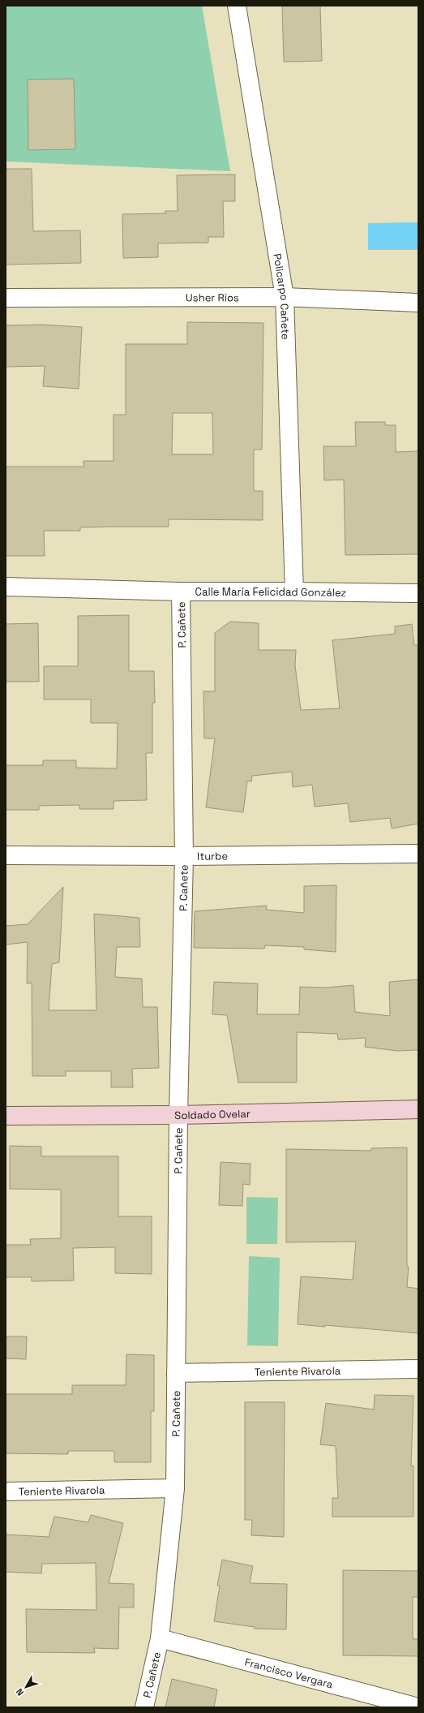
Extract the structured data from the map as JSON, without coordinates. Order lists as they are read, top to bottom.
{
  "streets": {
    "main road": ["Soldado Ovelar"],
    "street": [
      "Policarpo Cañete",
      "Usher Ríos",
      "Calle María Felicidad González",
      "P. Cañete",
      "Iturbe",
      "Teniente Rivarola",
      "Francisco Vergara"
    ]
  },
  "crossings": [
    ["Policarpo Cañete", "Usher Ríos"],
    ["Policarpo Cañete", "Calle María Felicidad González"],
    ["Calle María Felicidad González", "P. Cañete"],
    ["P. Cañete", "Iturbe"],
    ["P. Cañete", "Soldado Ovelar"],
    ["P. Cañete", "Teniente Rivarola"],
    ["P. Cañete", "Francisco Vergara"]
  ],
  "north": "bottom left"
}
